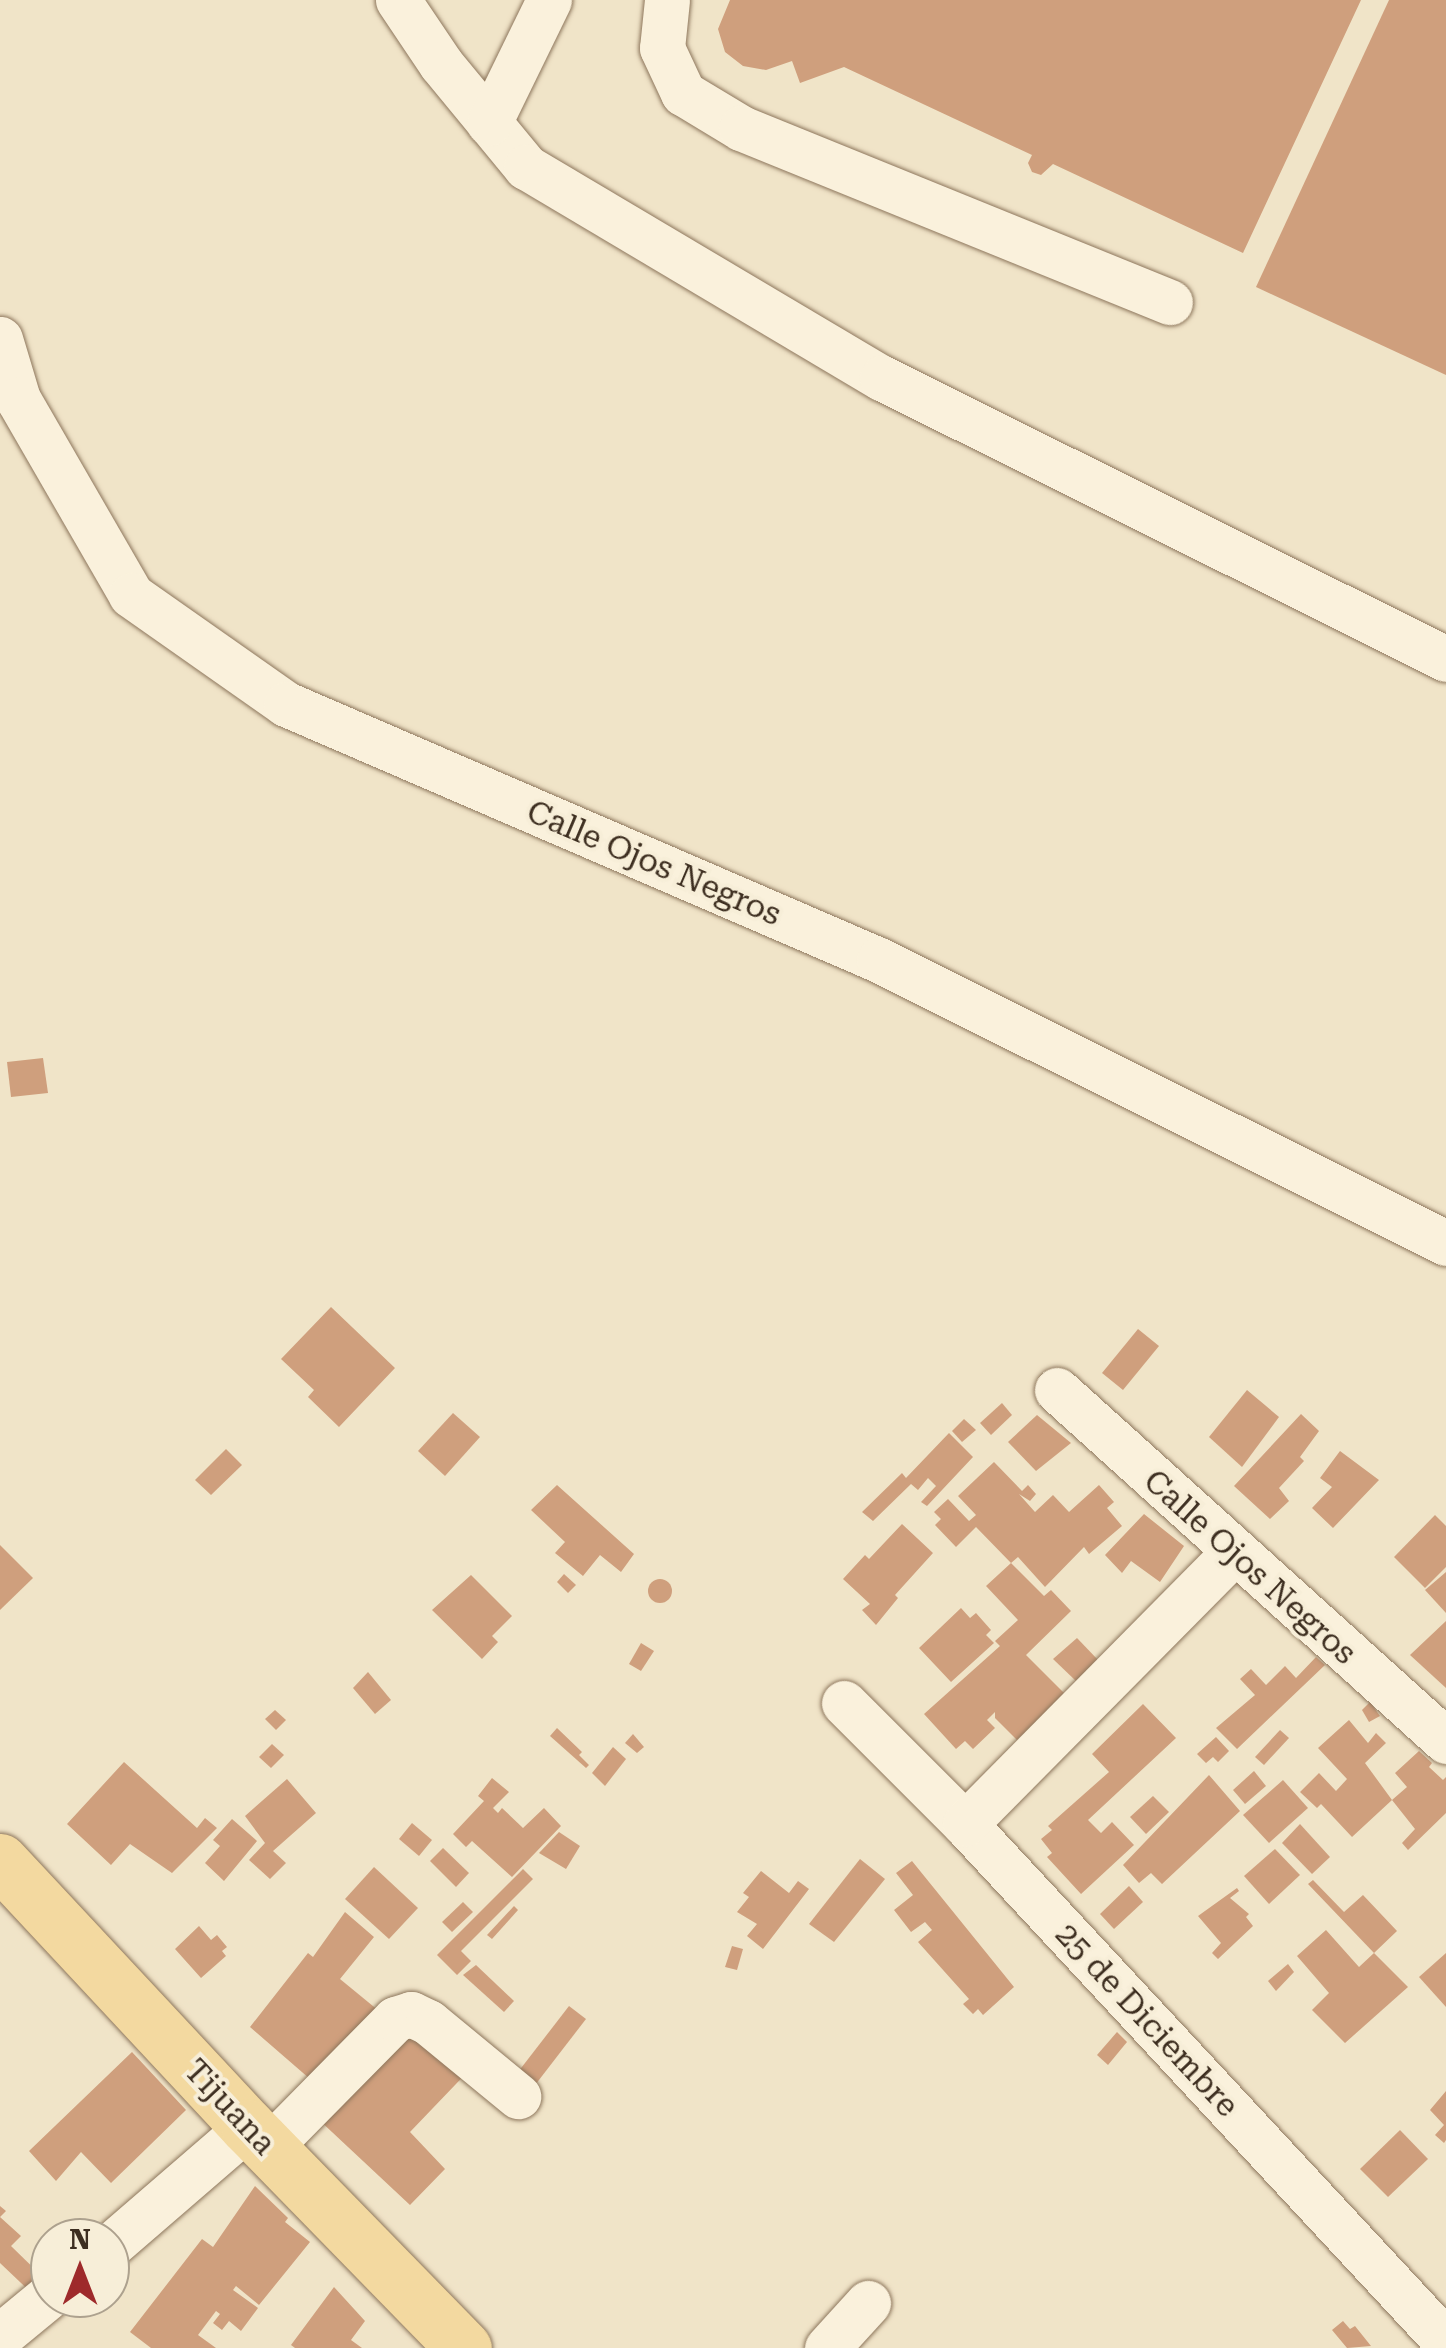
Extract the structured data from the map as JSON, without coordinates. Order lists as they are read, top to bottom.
{
  "streets": {
    "main road": ["Tijuana"],
    "street": ["Calle Ojos Negros", "25 de Diciembre"]
  },
  "north": "top"
}
